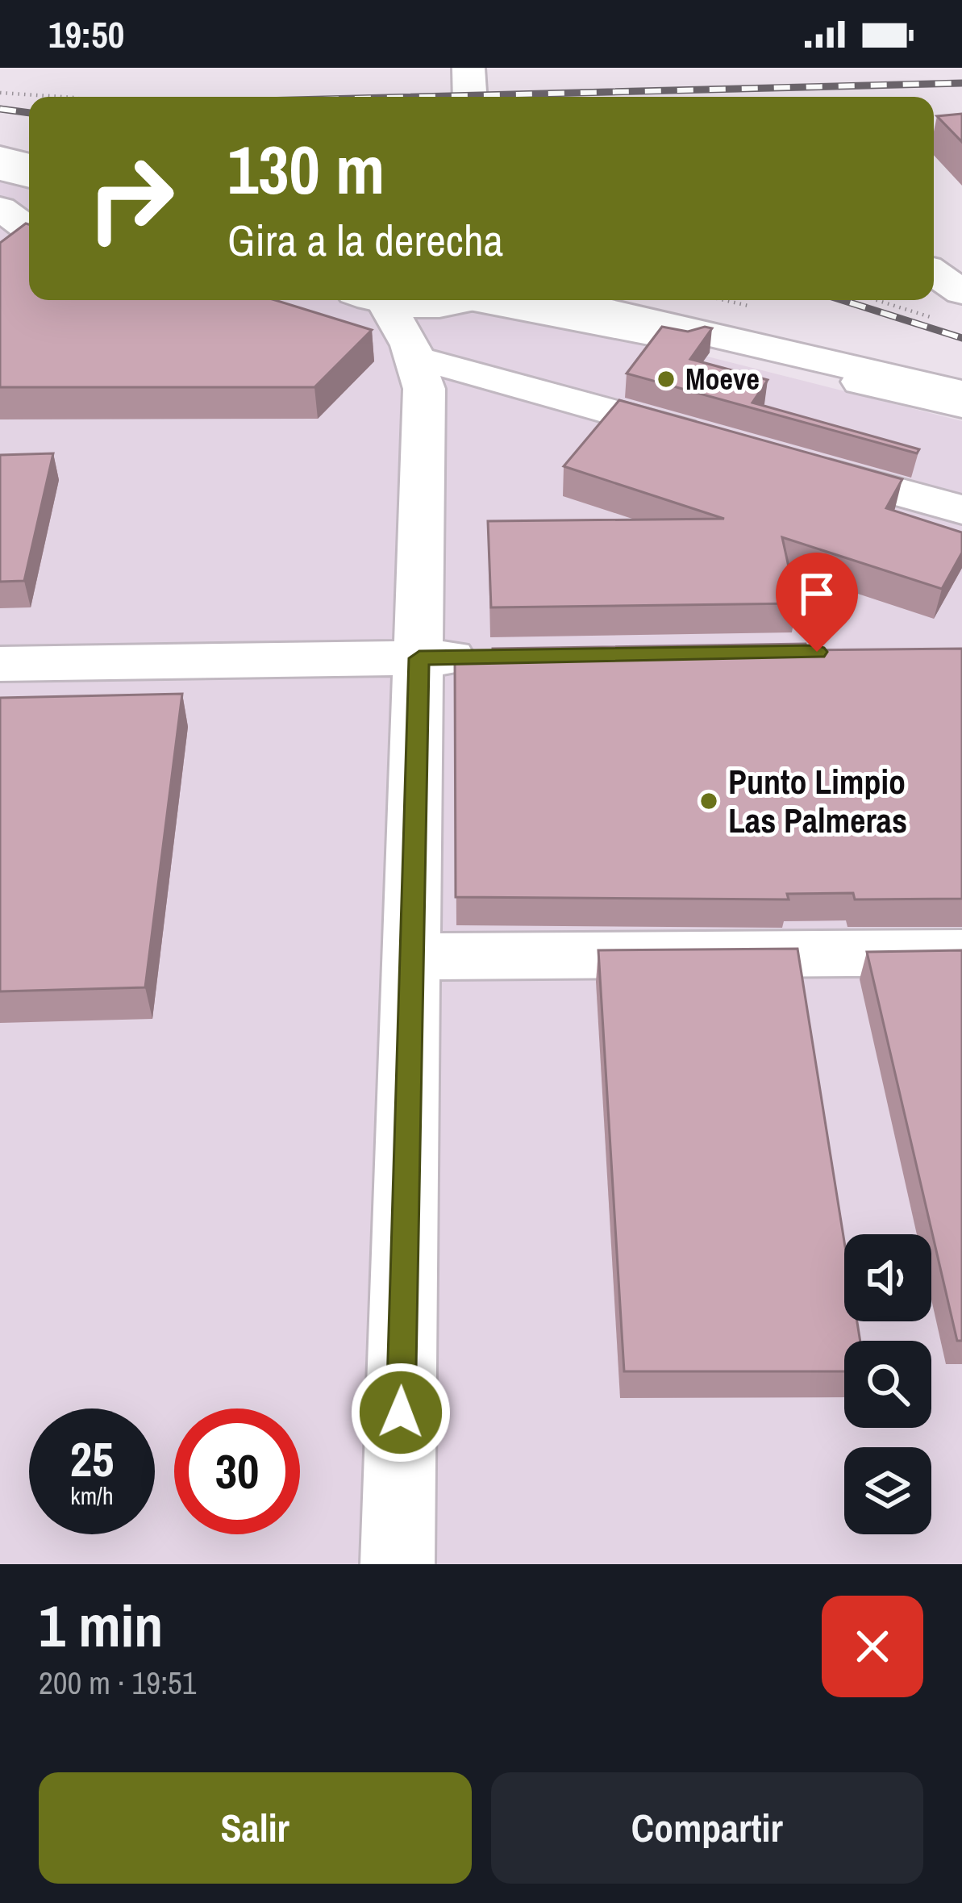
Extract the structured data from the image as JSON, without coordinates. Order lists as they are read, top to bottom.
{
  "places": ["Moeve", "Punto Limpio Las Palmeras"],
  "page": {
    "status": "19:50",
    "turn": ["130 m", "Gira a la derecha"],
    "speed": "25 km/h",
    "limit": "30",
    "heading": ["1 min", "200 m · 19:51"],
    "buttons": ["Salir", "Compartir"]
  }
}
